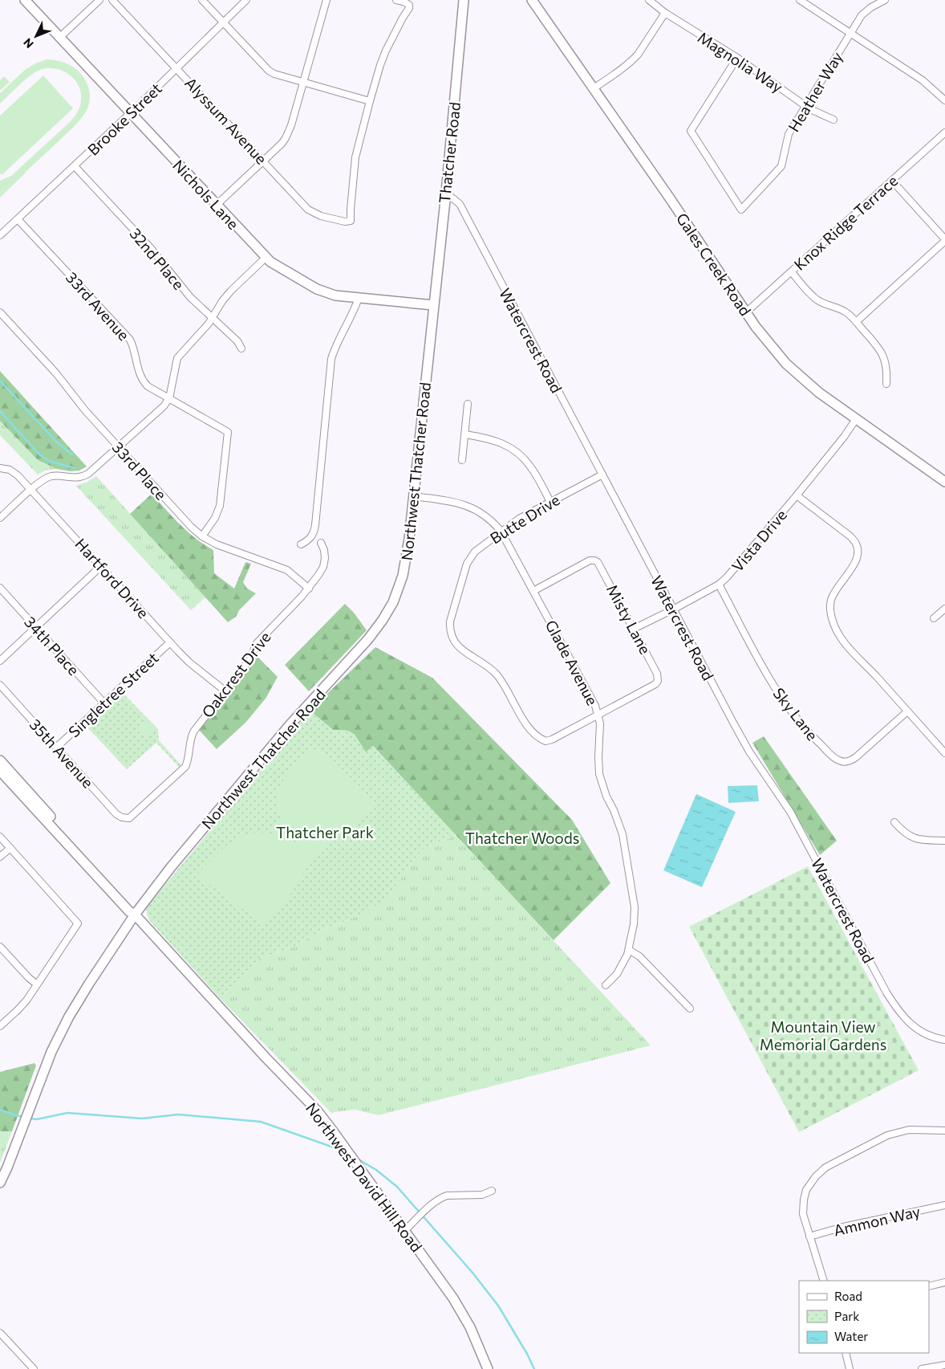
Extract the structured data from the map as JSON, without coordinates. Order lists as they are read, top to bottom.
{
  "streets": {
    "street": [
      "Magnolia Way",
      "Heather Way",
      "Brooke Street",
      "Alyssum Avenue",
      "Thatcher Road",
      "Nichols Lane",
      "Knox Ridge Terrace",
      "32nd Place",
      "Gales Creek Road",
      "33rd Avenue",
      "Watercrest Road",
      "33rd Place",
      "Northwest Thatcher Road",
      "Butte Drive",
      "Vista Drive",
      "Hartford Drive",
      "Misty Lane",
      "34th Place",
      "Glade Avenue",
      "Oakcrest Drive",
      "Singletree Street",
      "Sky Lane",
      "35th Avenue",
      "Northwest David Hill Road",
      "Ammon Way"
    ]
  },
  "crossings": [
    ["Magnolia Way", "Heather Way"],
    ["Brooke Street", "Alyssum Avenue"],
    ["Brooke Street", "Nichols Lane"],
    ["Brooke Street", "32nd Place"],
    ["Brooke Street", "33rd Avenue"],
    ["Thatcher Road", "Nichols Lane"],
    ["Thatcher Road", "Watercrest Road"],
    ["Thatcher Road", "Northwest Thatcher Road"],
    ["Nichols Lane", "Northwest Thatcher Road"],
    ["Knox Ridge Terrace", "Gales Creek Road"],
    ["Gales Creek Road", "Vista Drive"],
    ["33rd Avenue", "33rd Place"],
    ["Watercrest Road", "Butte Drive"],
    ["Watercrest Road", "Vista Drive"],
    ["33rd Place", "Oakcrest Drive"],
    ["Northwest Thatcher Road", "Glade Avenue"],
    ["Northwest Thatcher Road", "Northwest David Hill Road"],
    ["Butte Drive", "Misty Lane"],
    ["Butte Drive", "Glade Avenue"],
    ["Vista Drive", "Misty Lane"],
    ["Vista Drive", "Sky Lane"],
    ["Hartford Drive", "Oakcrest Drive"],
    ["Hartford Drive", "Singletree Street"],
    ["Misty Lane", "Glade Avenue"],
    ["34th Place", "Singletree Street"],
    ["Oakcrest Drive", "35th Avenue"],
    ["Singletree Street", "35th Avenue"]
  ],
  "parks": ["Thatcher Park", "Thatcher Woods", "Mountain View Memorial Gardens"],
  "legend": ["Road", "Park", "Water"],
  "north": "bottom left"
}
